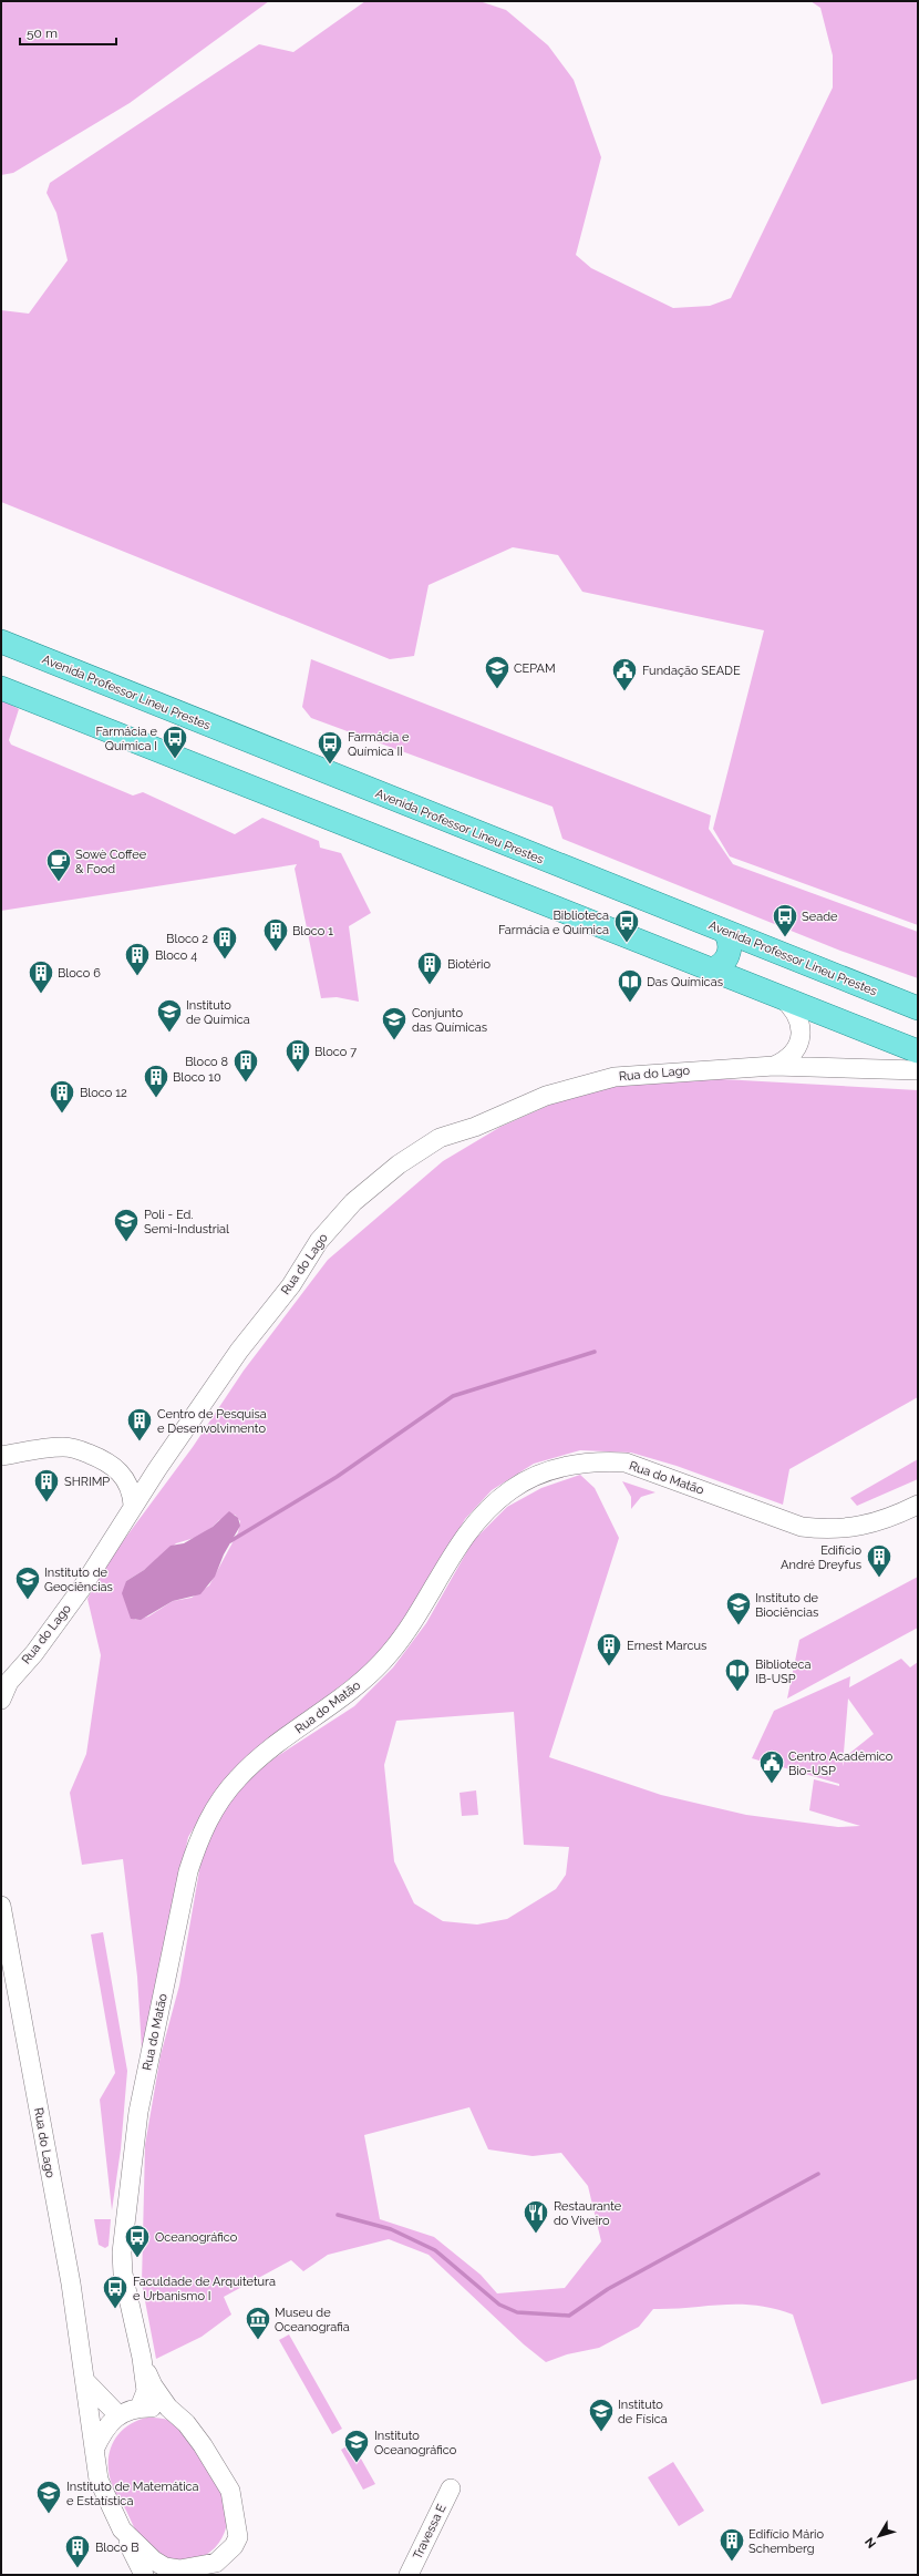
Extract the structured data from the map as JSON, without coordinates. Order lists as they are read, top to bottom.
{
  "streets": {
    "main road": ["Avenida Professor Lineu Prestes"],
    "street": ["Rua do Lago", "Rua do Matão", "Travessa E"]
  },
  "crossings": [
    ["Rua do Lago", "Rua do Matão"]
  ],
  "places": {
    "school or university": [
      "CEPAM",
      "Instituto de Química",
      "Conjunto das Químicas",
      "Poli - Ed. Semi-Industrial",
      "Instituto de Geociências",
      "Instituto de Biociências",
      "Instituto de Física",
      "Instituto Oceanográfico",
      "Instituto de Matemática e Estatística"
    ],
    "public building": ["Fundação SEADE", "Centro Acadêmico Bio-USP"],
    "bus stop": [
      "Farmácia e Química I",
      "Farmácia e Química II",
      "Seade",
      "Biblioteca Farmácia e Química",
      "Oceanográfico",
      "Faculdade de Arquitetura e Urbanismo I"
    ],
    "cafe": ["Sowè Coffee & Food"],
    "building": [
      "Bloco 1",
      "Bloco 2",
      "Bloco 4",
      "Biotério",
      "Bloco 6",
      "Bloco 7",
      "Bloco 8",
      "Bloco 10",
      "Bloco 12",
      "Centro de Pesquisa e Desenvolvimento",
      "SHRIMP",
      "Edifício André Dreyfus",
      "Ernest Marcus",
      "Edifício Mário Schemberg",
      "Bloco B"
    ],
    "library": ["Das Químicas", "Biblioteca IB-USP"],
    "restaurant": ["Restaurante do Viveiro"],
    "museum": ["Museu de Oceanografia"]
  },
  "scale_bar": "50 m",
  "north": "bottom left"
}
